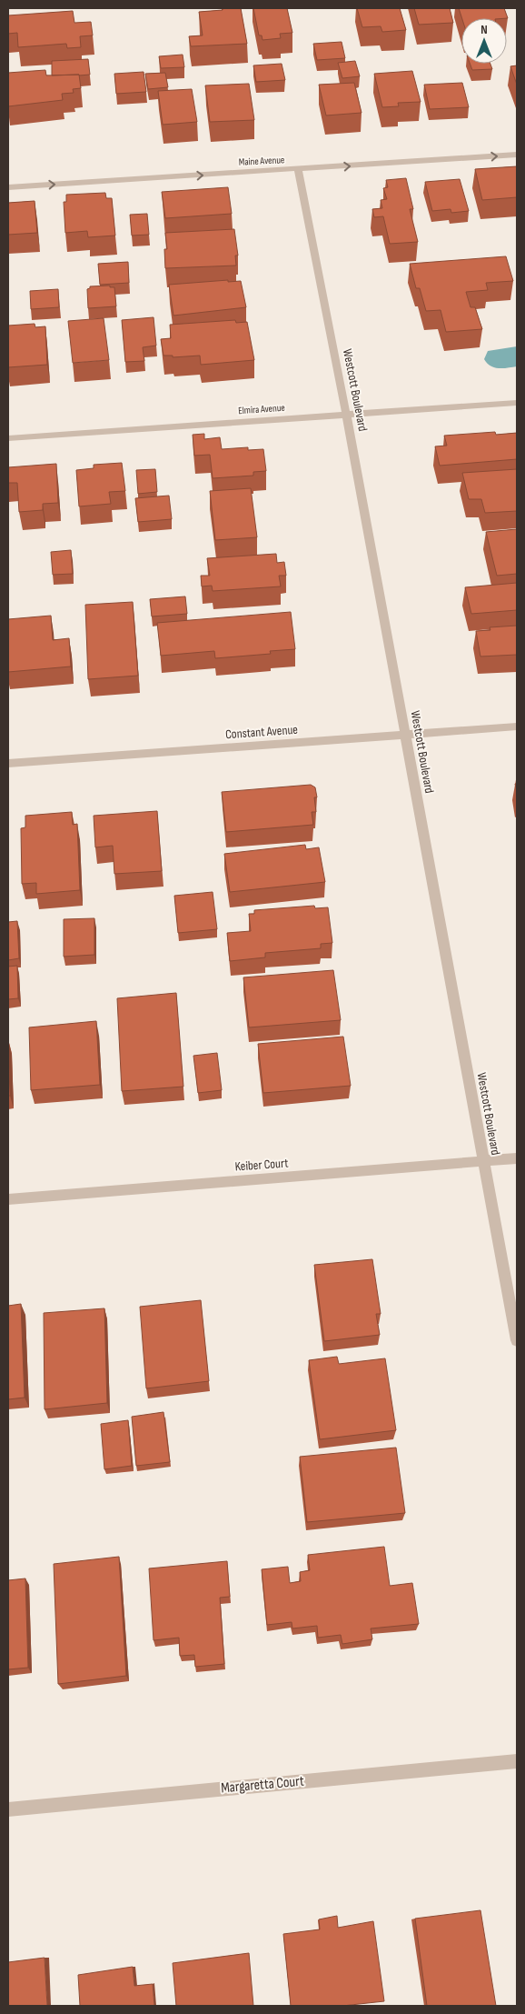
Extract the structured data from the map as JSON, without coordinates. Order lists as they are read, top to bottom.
{
  "streets": {
    "street": [
      "Maine Avenue",
      "Westcott Boulevard",
      "Elmira Avenue",
      "Constant Avenue",
      "Keiber Court",
      "Margaretta Court"
    ]
  },
  "crossings": [
    ["Maine Avenue", "Westcott Boulevard"],
    ["Westcott Boulevard", "Elmira Avenue"],
    ["Westcott Boulevard", "Constant Avenue"],
    ["Westcott Boulevard", "Keiber Court"]
  ],
  "one_way": ["Maine Avenue"],
  "north": "top"
}
